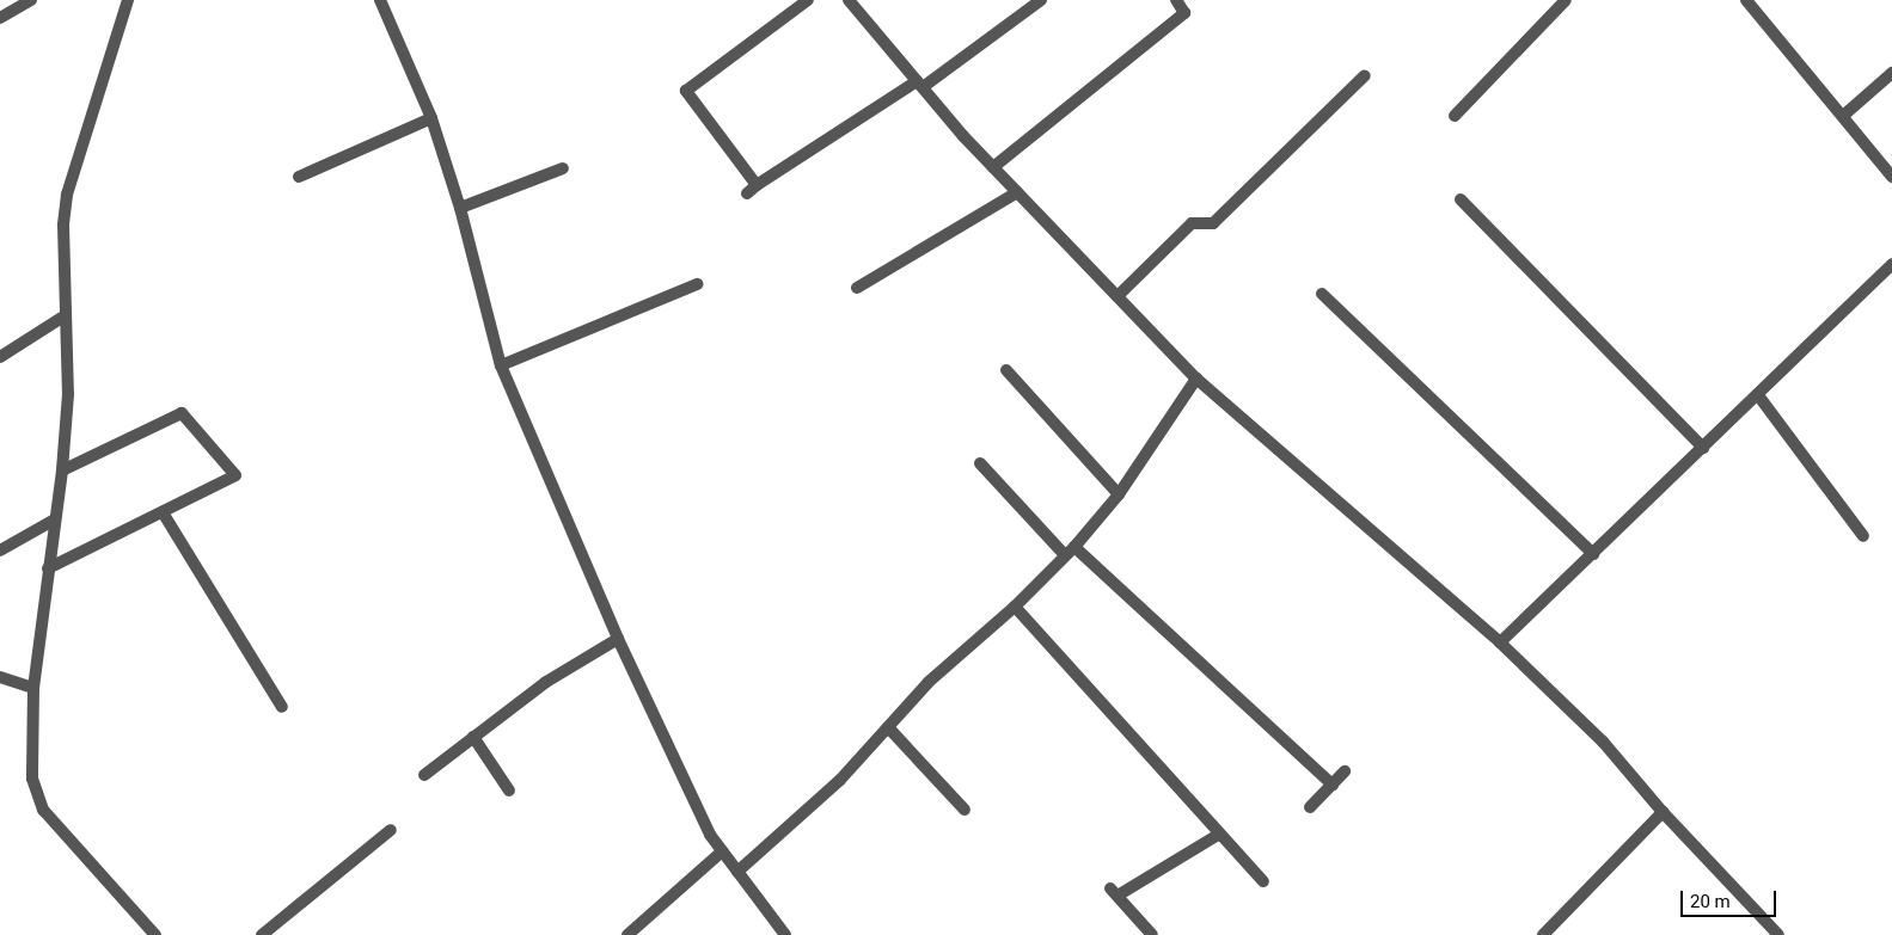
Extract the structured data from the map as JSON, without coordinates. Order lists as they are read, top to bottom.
{
  "scale_bar": "20 m"
}
